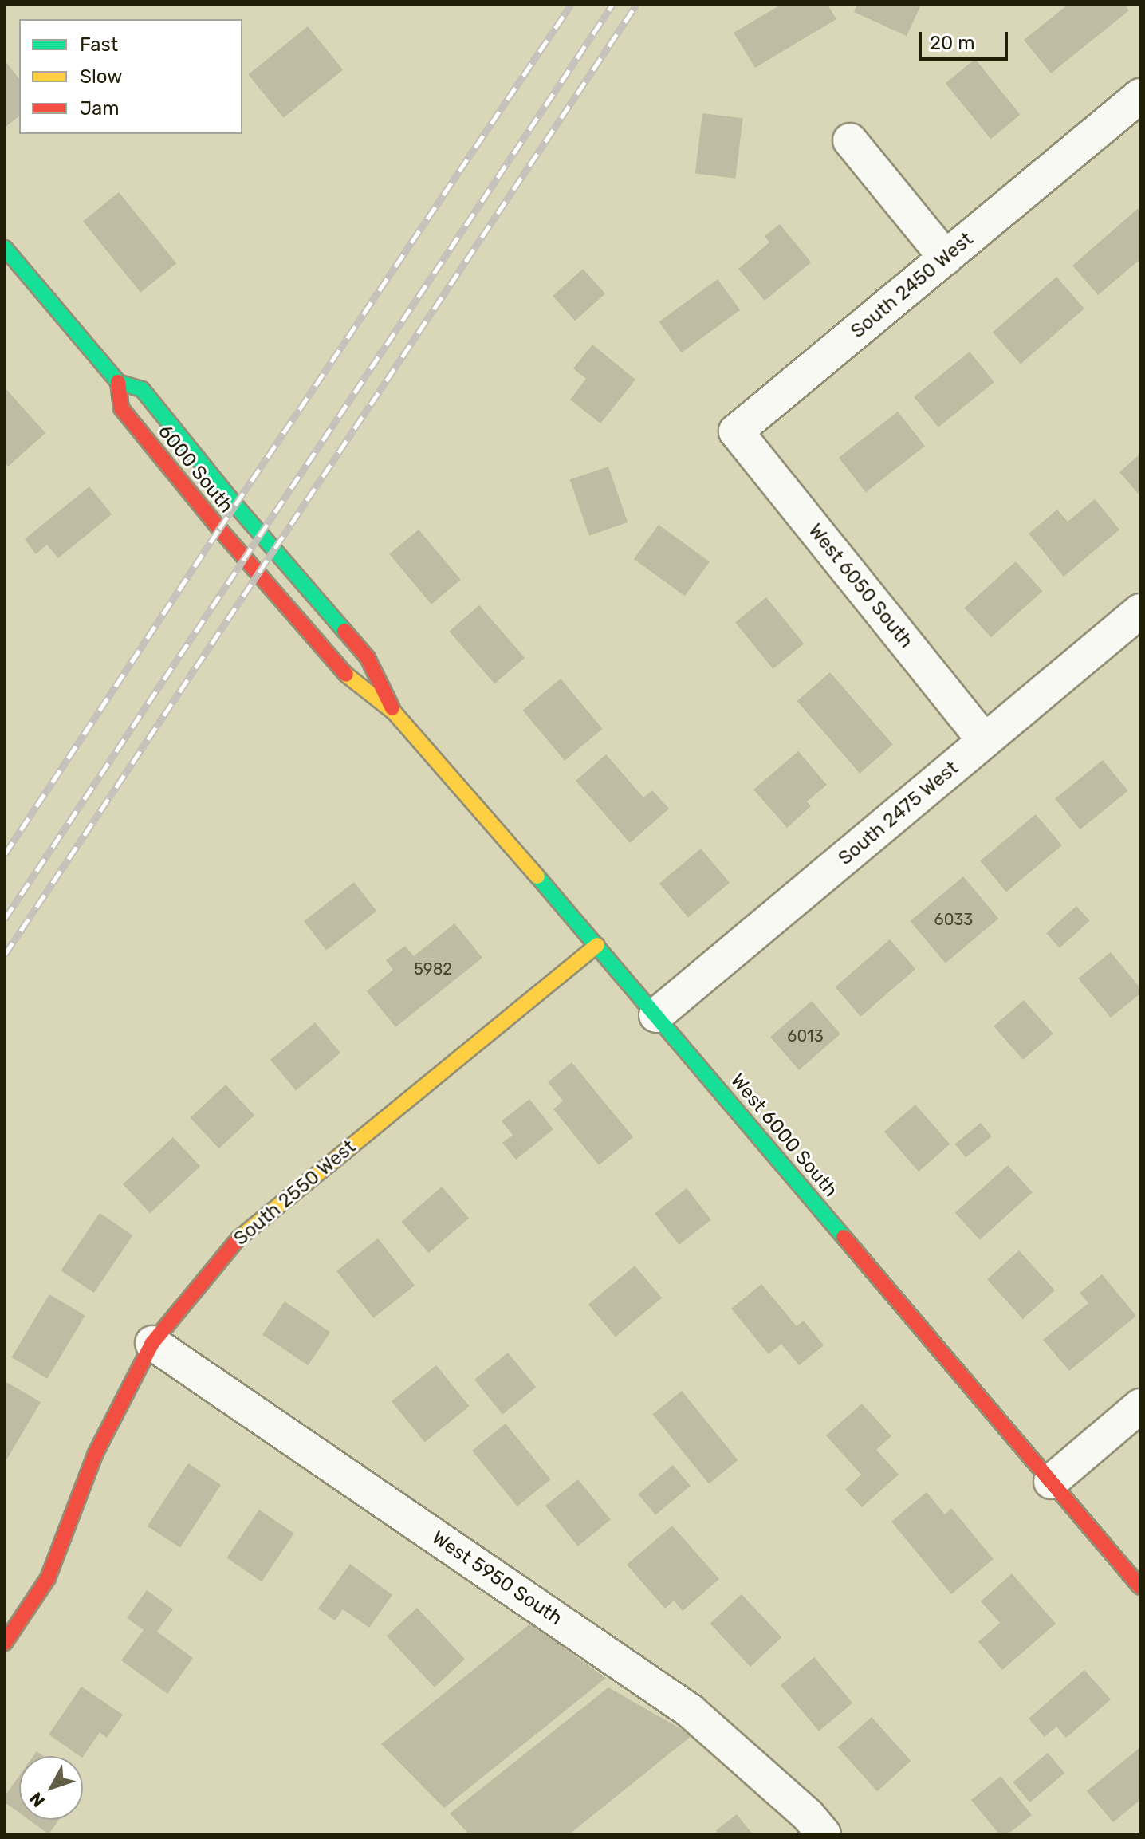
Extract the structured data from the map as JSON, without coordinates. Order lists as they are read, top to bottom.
{
  "streets": {
    "street": [
      "South 2450 West",
      "6000 South",
      "West 6050 South",
      "South 2475 West",
      "West 6000 South",
      "South 2550 West",
      "West 5950 South"
    ]
  },
  "crossings": [
    ["South 2450 West", "West 6050 South"],
    ["6000 South", "West 6000 South"],
    ["West 6050 South", "South 2475 West"],
    ["South 2475 West", "West 6000 South"],
    ["West 6000 South", "South 2550 West"],
    ["South 2550 West", "West 5950 South"]
  ],
  "house_numbers": ["6033", "5982", "6013"],
  "legend": ["Fast", "Slow", "Jam"],
  "scale_bar": "20 m",
  "north": "bottom left"
}
